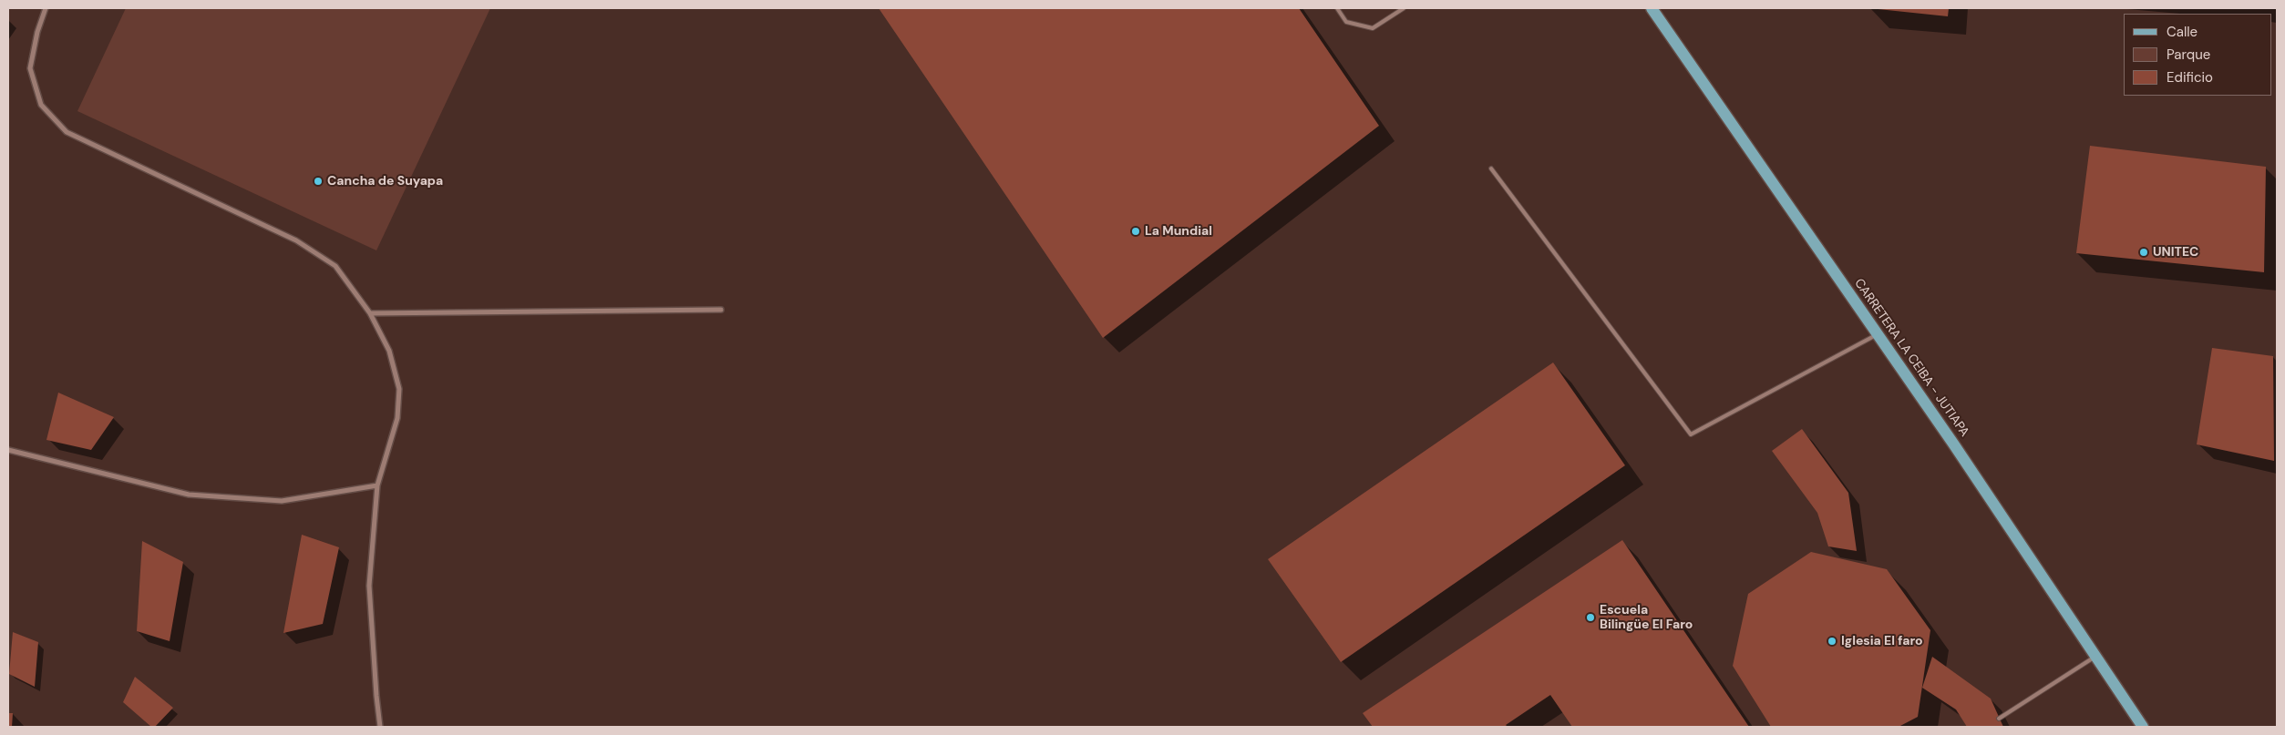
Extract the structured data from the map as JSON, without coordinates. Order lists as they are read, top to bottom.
{
  "streets": {
    "main road": ["CARRETERA LA CEIBA - JUTIAPA"]
  },
  "places": [
    "Cancha de Suyapa",
    "La Mundial",
    "UNITEC",
    "Escuela Bilingüe El Faro",
    "Iglesia El faro"
  ],
  "legend": ["Calle", "Parque", "Edificio"]
}
